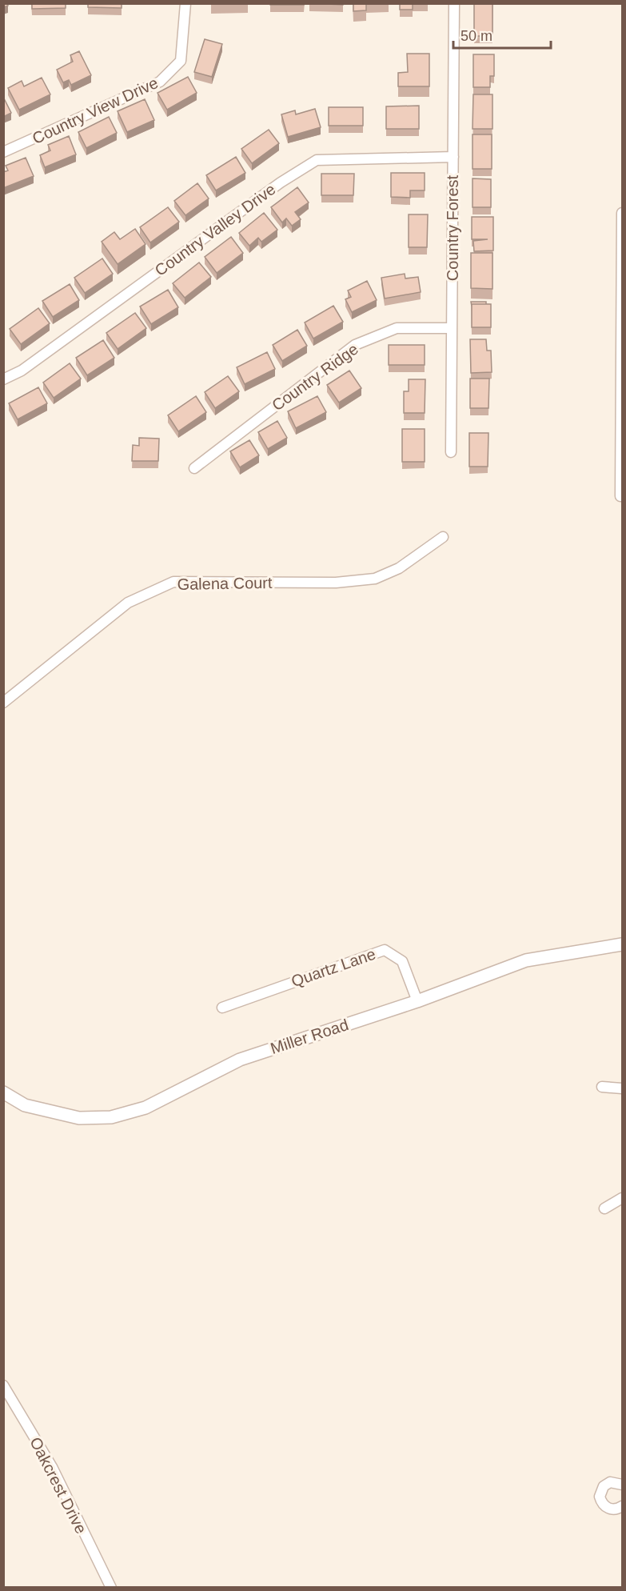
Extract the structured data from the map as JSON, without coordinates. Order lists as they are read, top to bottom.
{
  "streets": {
    "street": [
      "Country View Drive",
      "Country Forest",
      "Country Valley Drive",
      "Country Ridge",
      "Galena Court",
      "Quartz Lane",
      "Miller Road",
      "Oakcrest Drive"
    ]
  },
  "crossings": [
    ["Country Forest", "Country Valley Drive"],
    ["Country Forest", "Country Ridge"],
    ["Quartz Lane", "Miller Road"]
  ],
  "scale_bar": "50 m"
}
